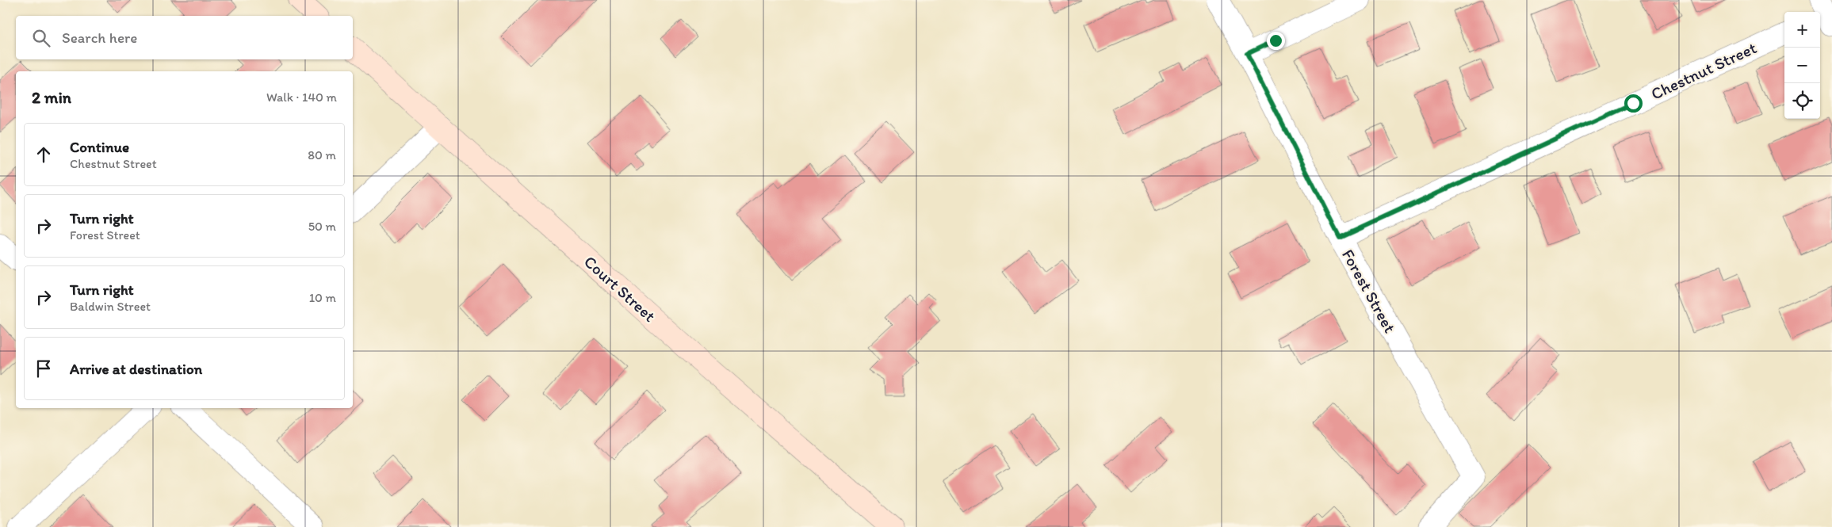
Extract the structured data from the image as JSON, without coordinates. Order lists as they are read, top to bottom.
{
  "streets": {
    "main road": ["Court Street"],
    "street": ["Chestnut Street", "Forest Street"]
  },
  "crossings": [
    ["Chestnut Street", "Forest Street"]
  ],
  "page": {
    "map_buttons": ["+", "−"],
    "search": "Search here",
    "heading": ["2 min", "Walk · 140 m"],
    "list": [
      ["Continue", "Chestnut Street", "80 m"],
      ["Turn right", "Forest Street", "50 m"],
      ["Turn right", "Baldwin Street", "10 m"],
      "Arrive at destination"
    ]
  }
}
